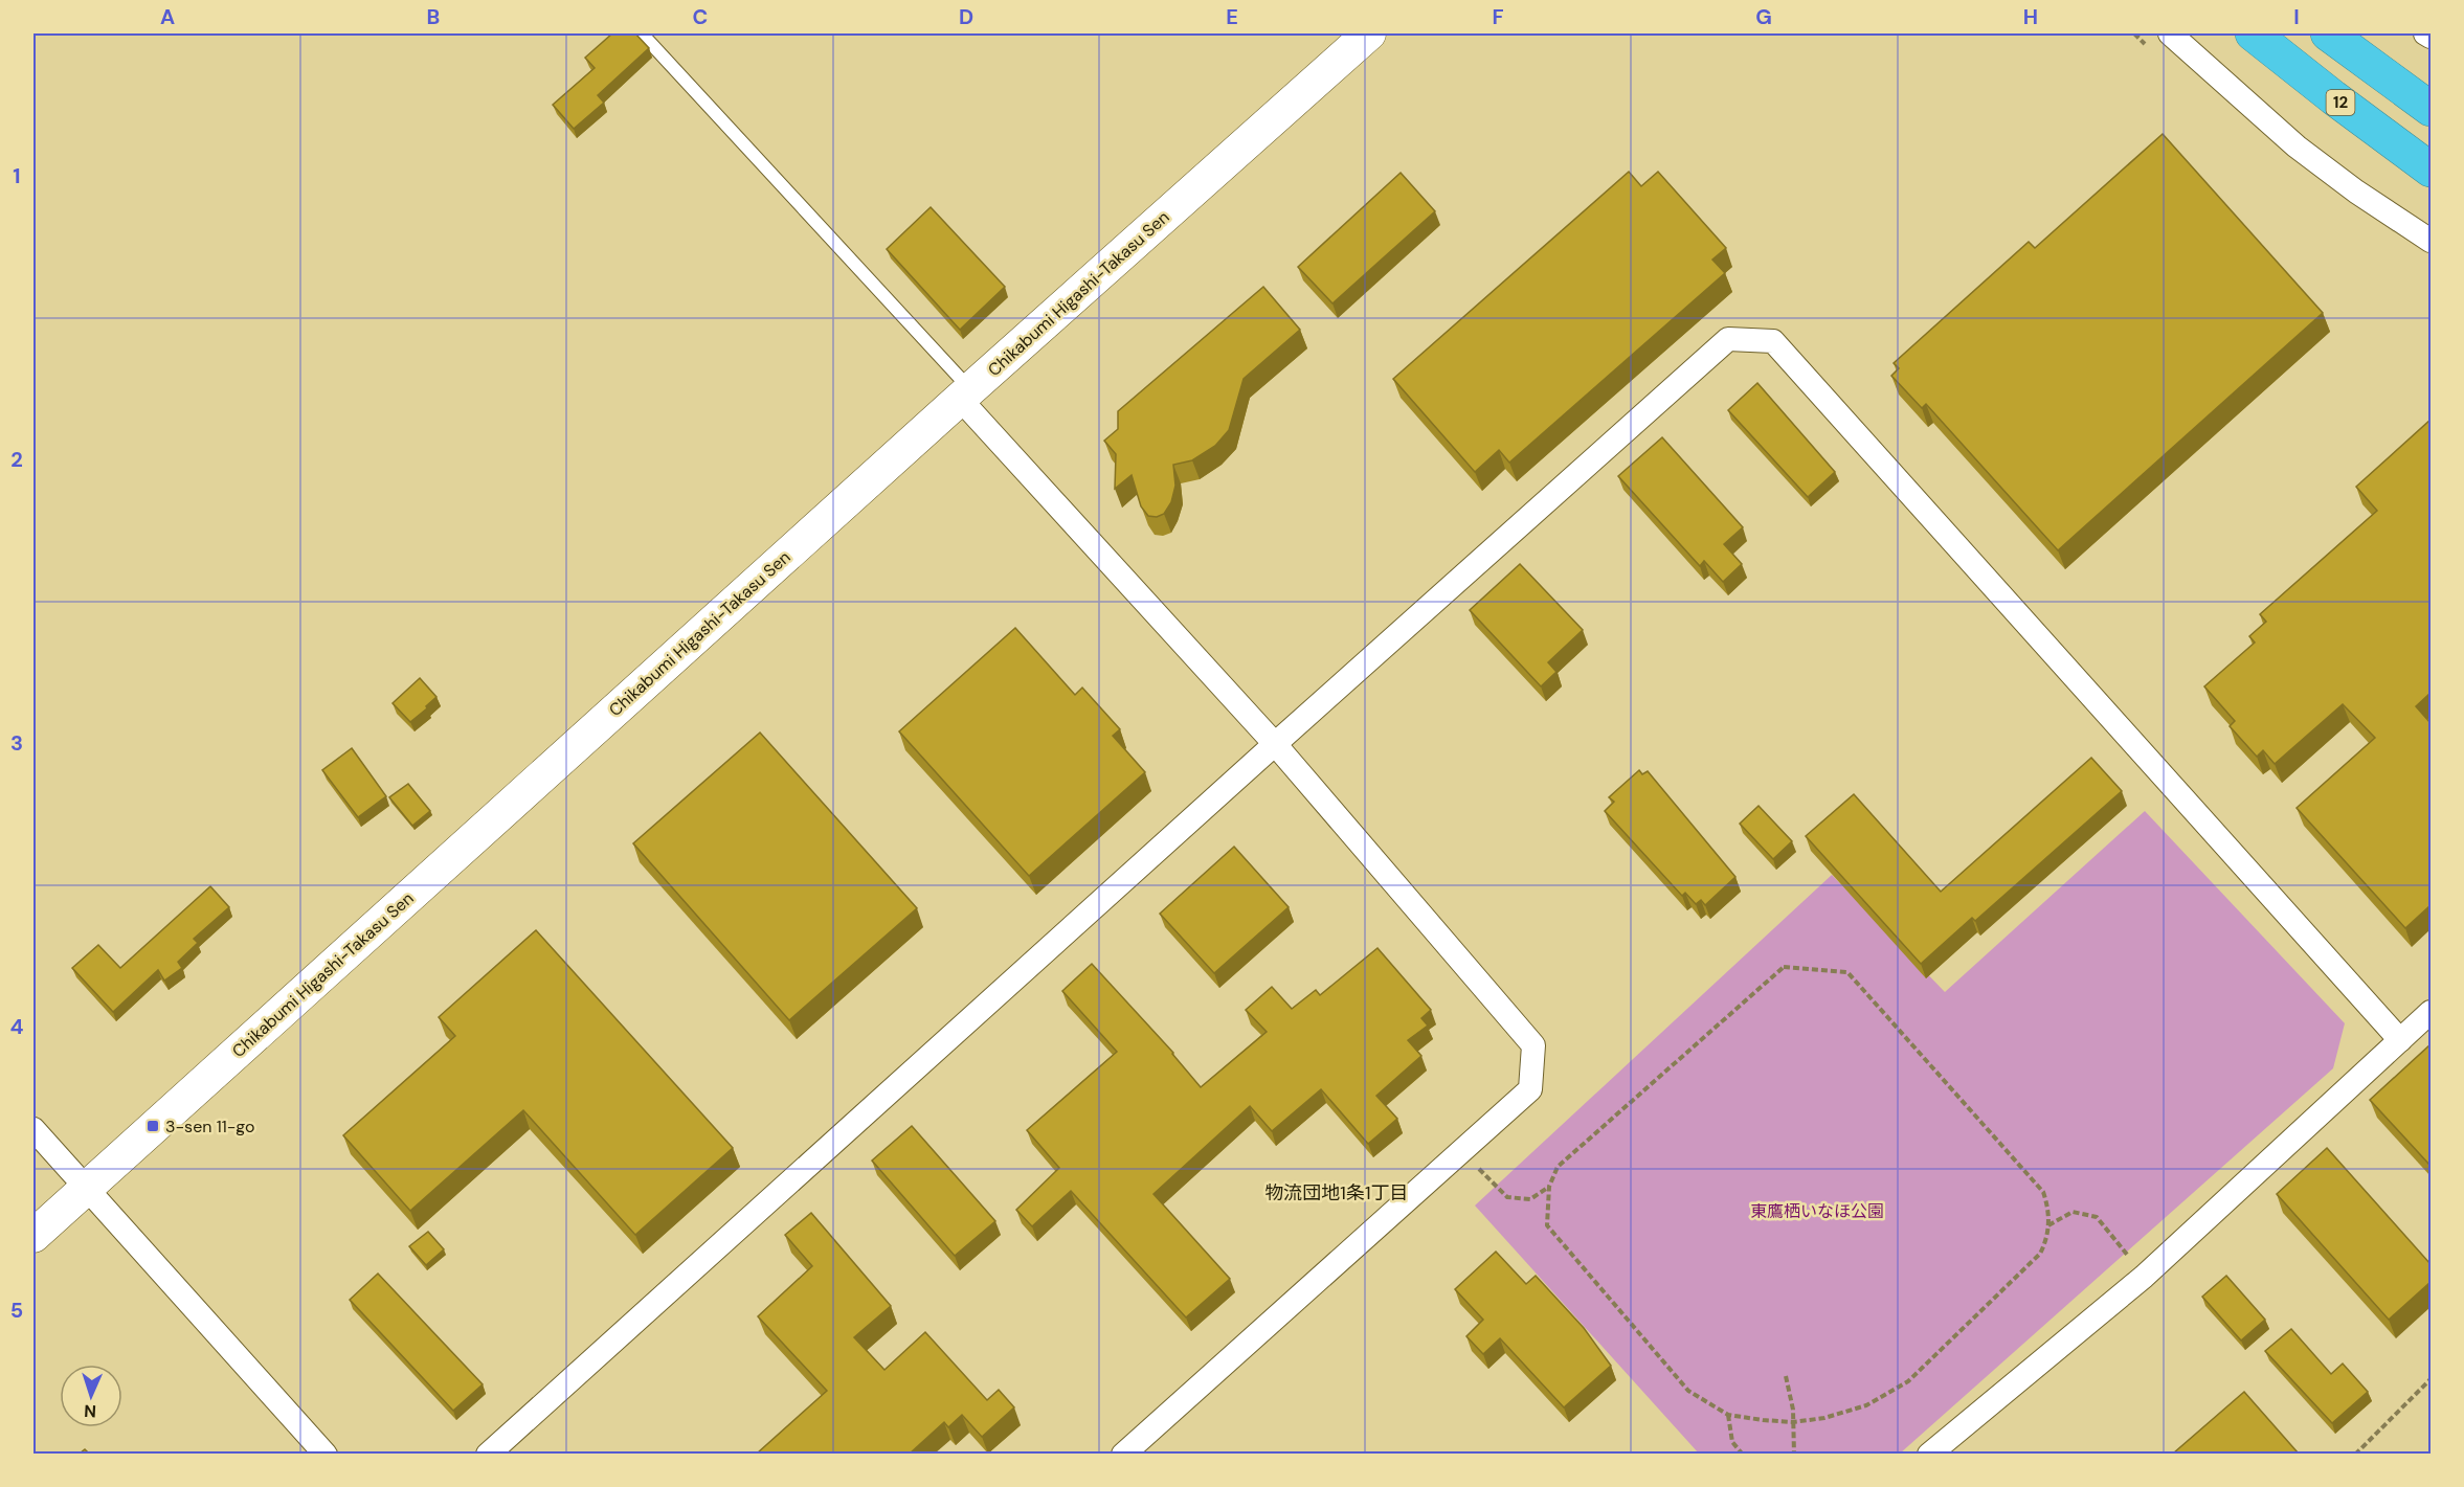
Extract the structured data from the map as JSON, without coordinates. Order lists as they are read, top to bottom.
{
  "streets": {
    "highway": ["12"],
    "street": ["Chikabumi Higashi-Takasu Sen"]
  },
  "districts": ["物流団地1条1丁目"],
  "parks": ["東鷹栖いなほ公園"],
  "places": {
    "transit": ["3-sen 11-go"]
  },
  "north": "bottom",
  "grid": {
    "columns": [
      "A",
      "B",
      "C",
      "D",
      "E",
      "F",
      "G",
      "H",
      "I"
    ],
    "rows": [
      "1",
      "2",
      "3",
      "4",
      "5"
    ]
  }
}
